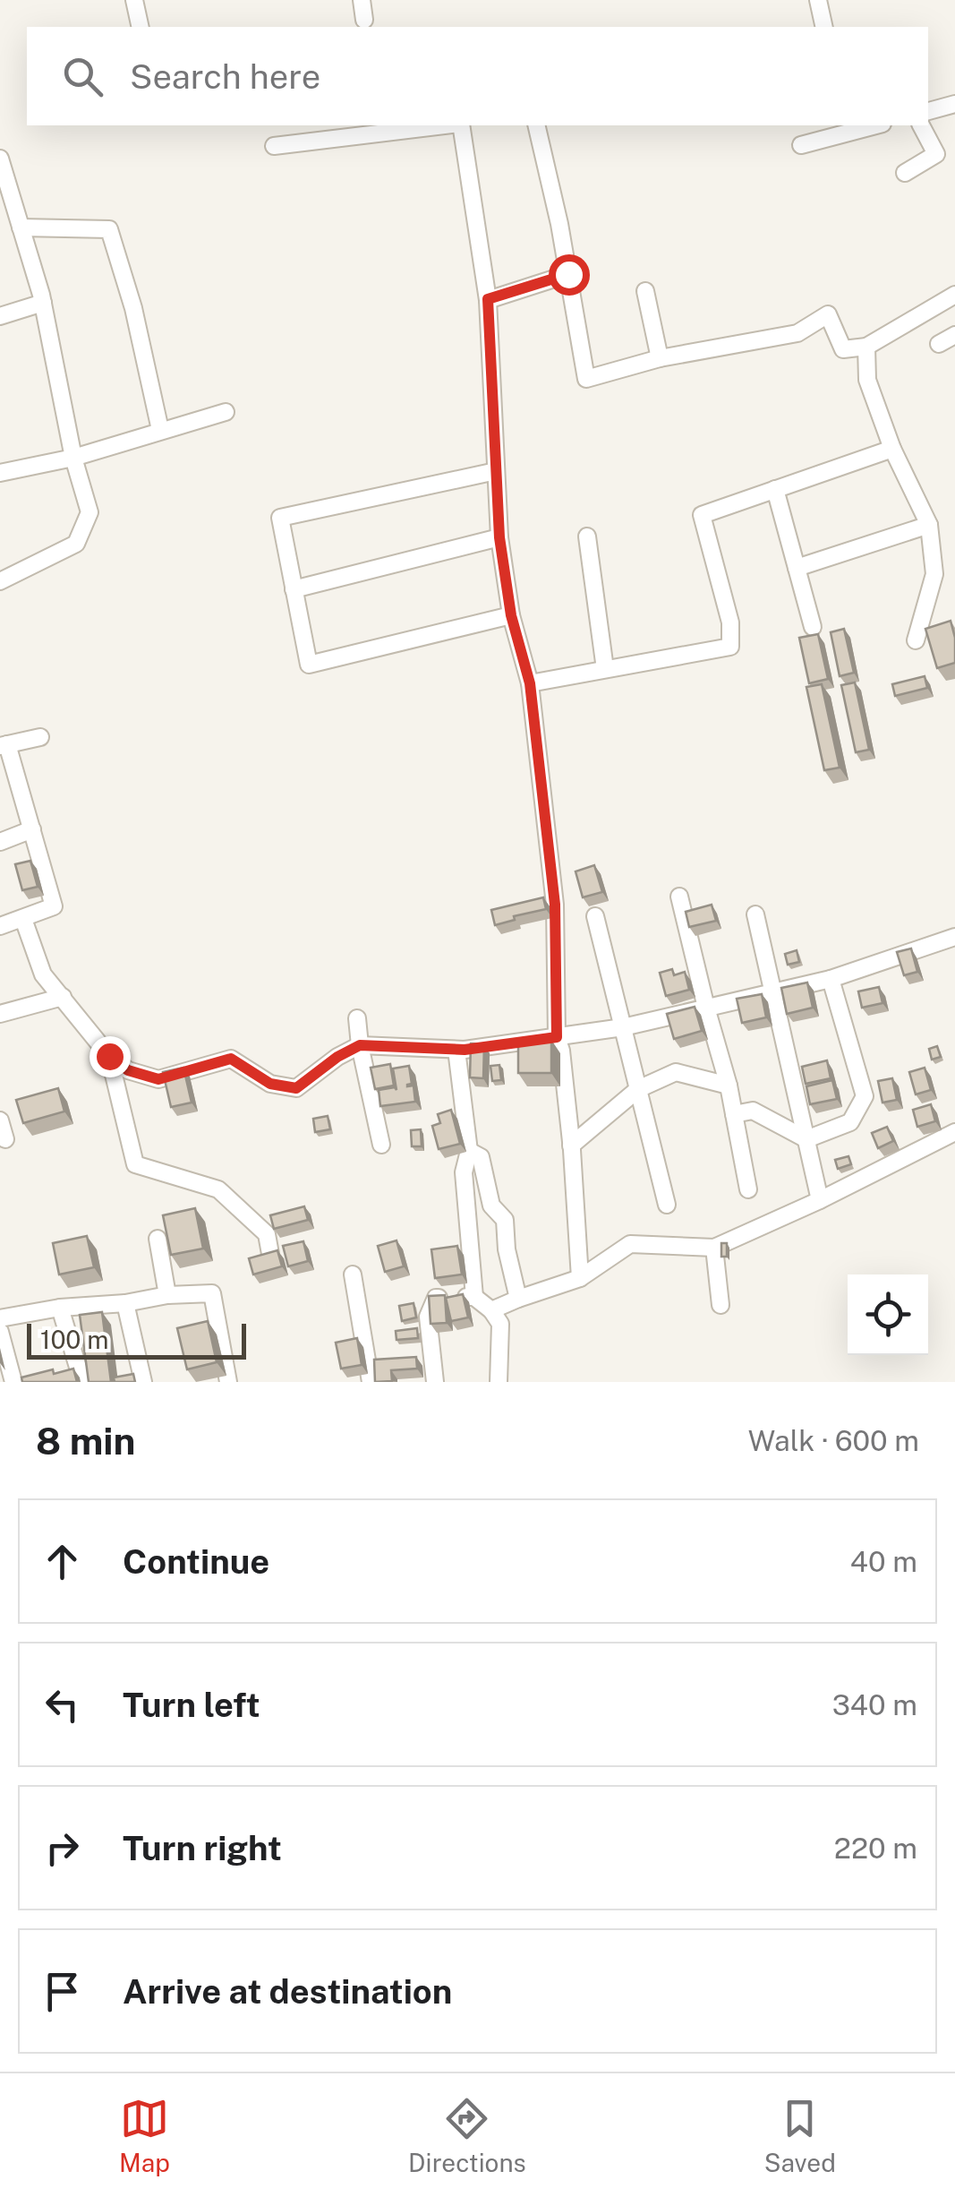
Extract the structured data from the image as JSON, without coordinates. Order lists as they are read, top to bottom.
{
  "scale_bar": "100 m",
  "page": {
    "search": "Search here",
    "scale": "100 m",
    "heading": ["8 min", "Walk · 600 m"],
    "list": [
      ["Continue", "40 m"],
      ["Turn left", "340 m"],
      ["Turn right", "220 m"],
      "Arrive at destination"
    ],
    "nav": ["Map", "Directions", "Saved"]
  }
}
